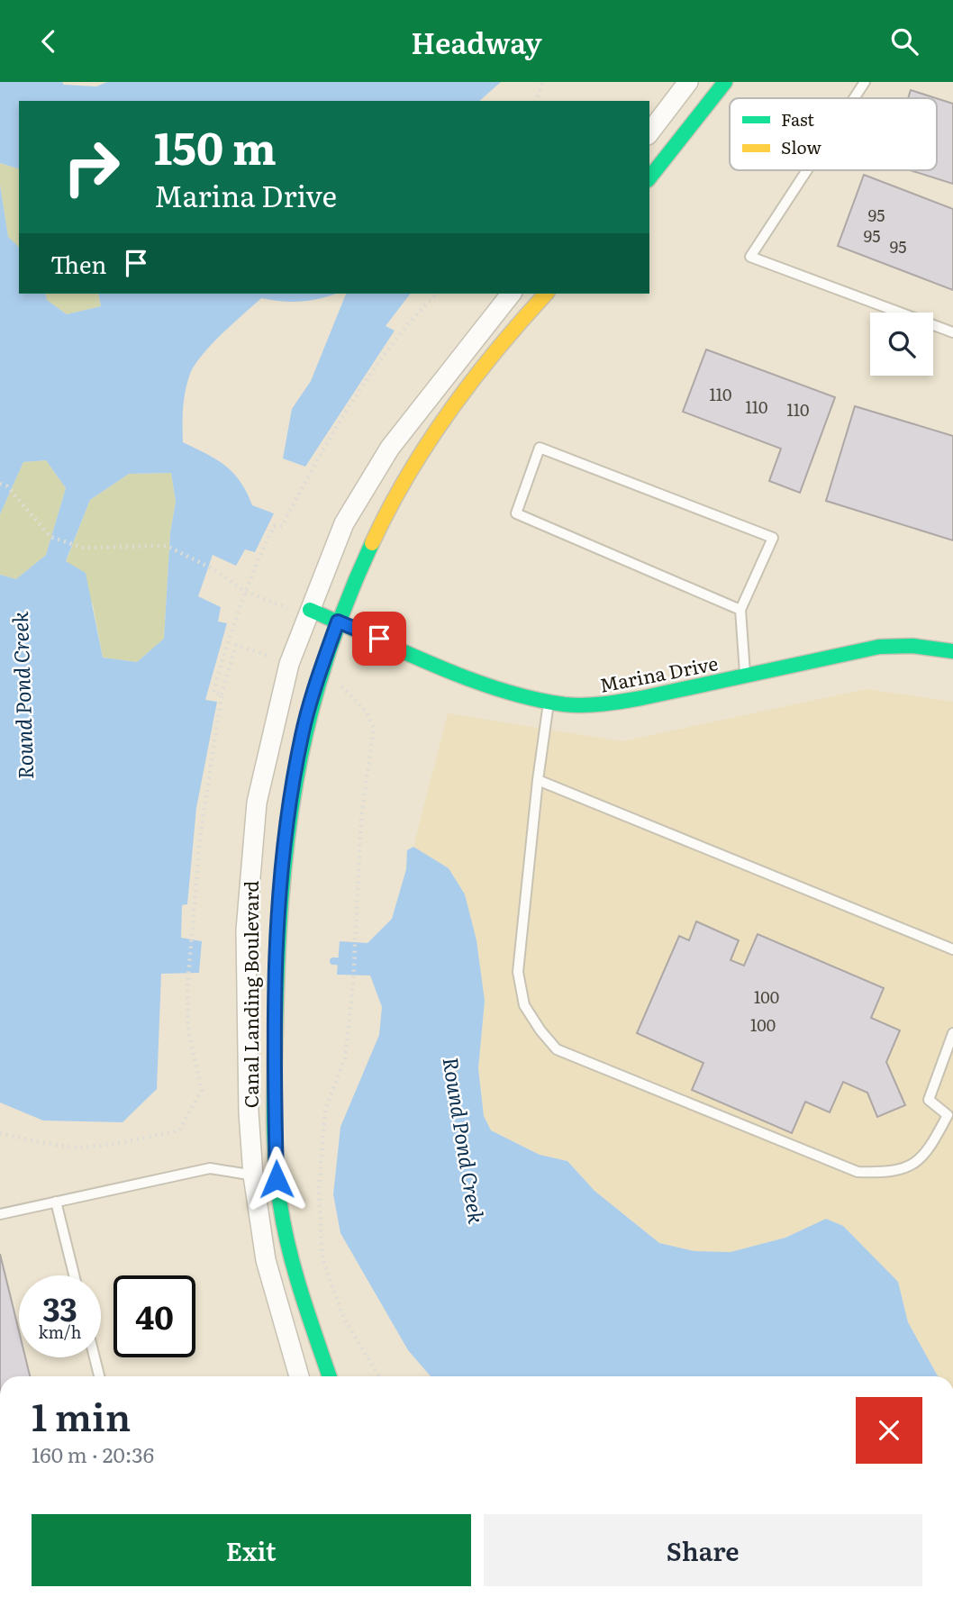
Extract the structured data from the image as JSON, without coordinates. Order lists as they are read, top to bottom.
{
  "streets": {
    "street": ["Marina Drive", "Canal Landing Boulevard"]
  },
  "crossings": [
    ["Marina Drive", "Canal Landing Boulevard"]
  ],
  "water": ["Round Pond Creek"],
  "house_numbers": [
    "95",
    "95",
    "95",
    "110",
    "110",
    "110",
    "100",
    "100"
  ],
  "legend": ["Fast", "Slow"],
  "page": {
    "header": "Headway",
    "turn": ["150 m", "Marina Drive"],
    "then": "Then",
    "speed": "33 km/h",
    "limit": "40",
    "heading": ["1 min", "160 m · 20:36"],
    "buttons": ["Exit", "Share"]
  }
}
